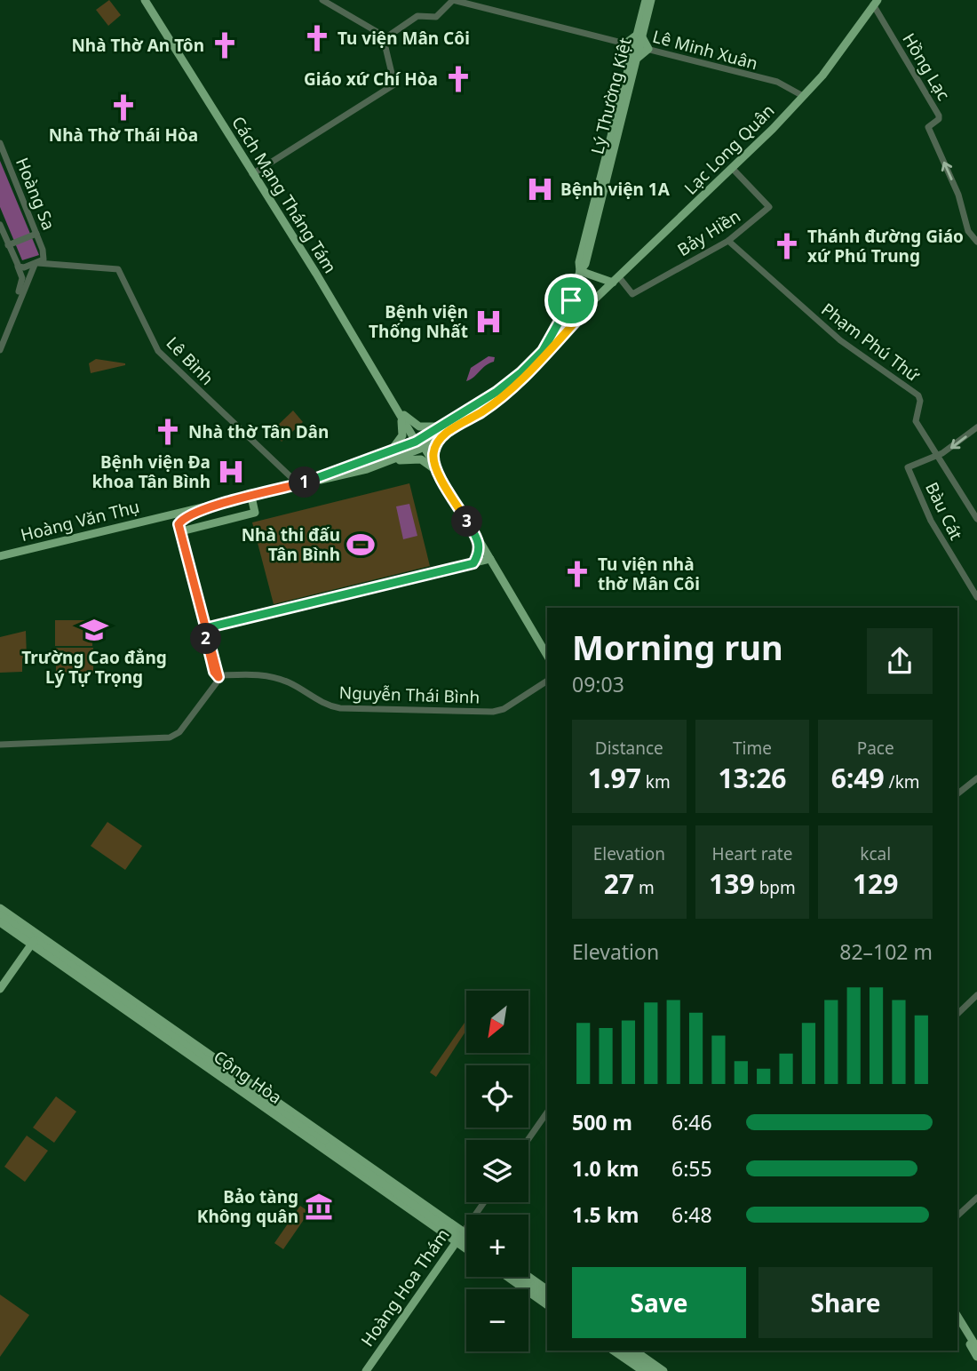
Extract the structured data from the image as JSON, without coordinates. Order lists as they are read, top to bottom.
{
  "streets": {
    "main road": [
      "Lý Thường Kiệt",
      "Lạc Long Quân",
      "Cách Mạng Tháng Tám",
      "Hoàng Văn Thụ",
      "Cộng Hòa",
      "Hoàng Hoa Thám"
    ],
    "street": [
      "Lê Minh Xuân",
      "Hồng Lạc",
      "Hoàng Sa",
      "Bảy Hiền",
      "Phạm Phú Thứ",
      "Lê Bình",
      "Bàu Cát",
      "Nguyễn Thái Bình"
    ]
  },
  "crossings": [
    ["Lê Minh Xuân", "Lạc Long Quân"],
    ["Hồng Lạc", "Lạc Long Quân"],
    ["Lý Thường Kiệt", "Lạc Long Quân"],
    ["Lý Thường Kiệt", "Cách Mạng Tháng Tám"],
    ["Lý Thường Kiệt", "Hoàng Văn Thụ"],
    ["Lạc Long Quân", "Bảy Hiền"],
    ["Hoàng Sa", "Lê Bình"],
    ["Cách Mạng Tháng Tám", "Hoàng Văn Thụ"],
    ["Bảy Hiền", "Phạm Phú Thứ"],
    ["Phạm Phú Thứ", "Bàu Cát"],
    ["Lê Bình", "Hoàng Văn Thụ"],
    ["Cộng Hòa", "Hoàng Hoa Thám"]
  ],
  "one_way": ["Hồng Lạc"],
  "places": {
    "church": [
      "Tu viện Mân Côi",
      "Nhà Thờ An Tôn",
      "Giáo xứ Chí Hòa",
      "Nhà Thờ Thái Hòa",
      "Thánh đường Giáo xứ Phú Trung",
      "Nhà thờ Tân Dân",
      "Tu viện nhà thờ Mân Côi"
    ],
    "hospital": ["Bệnh viện 1A", "Bệnh viện Thống Nhất", "Bệnh viện Đa khoa Tân Bình"],
    "sports": ["Nhà thi đấu Tân Bình"],
    "school or university": ["Trường Cao đẳng Lý Tự Trọng"],
    "museum": ["Bảo tàng Không quân"]
  },
  "north": "bottom left",
  "page": {
    "pins": ["1", "3", "2"],
    "heading": ["Morning run", "09:03"],
    "stats": [
      ["Distance", "1.97 km"],
      ["Time", "13:26"],
      ["Pace", "6:49 /km"],
      ["Elevation", "27 m"],
      ["Heart rate", "139 bpm"],
      ["kcal", "129"]
    ],
    "chart": ["Elevation", "82–102 m"],
    "map_buttons": ["+", "−"],
    "list": [
      {
        "name": "500 m",
        "note": "6:46"
      },
      {
        "name": "1.0 km",
        "note": "6:55"
      },
      {
        "name": "1.5 km",
        "note": "6:48"
      }
    ],
    "buttons": ["Save", "Share"]
  }
}
